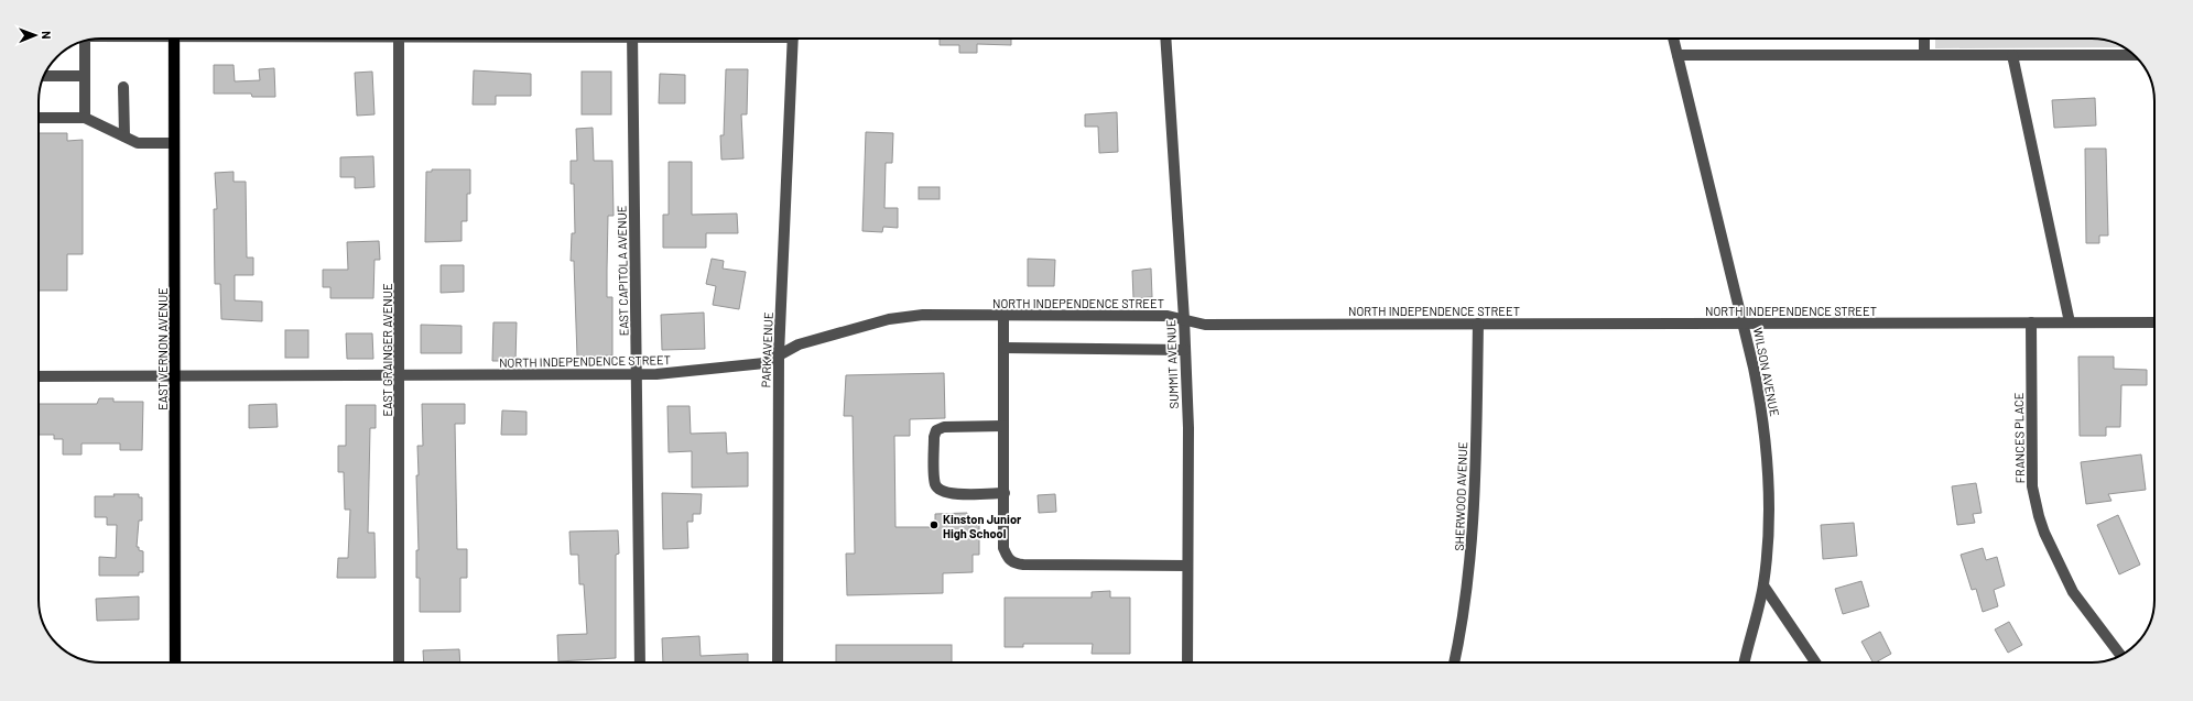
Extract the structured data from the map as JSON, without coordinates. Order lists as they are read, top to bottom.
{
  "streets": {
    "main road": ["EAST VERNON AVENUE"],
    "street": [
      "EAST CAPITOLA AVENUE",
      "NORTH INDEPENDENCE STREET",
      "EAST GRAINGER AVENUE",
      "PARK AVENUE",
      "SUMMIT AVENUE",
      "WILSON AVENUE",
      "FRANCES PLACE",
      "SHERWOOD AVENUE"
    ]
  },
  "crossings": [
    ["EAST CAPITOLA AVENUE", "NORTH INDEPENDENCE STREET"],
    ["NORTH INDEPENDENCE STREET", "EAST VERNON AVENUE"],
    ["NORTH INDEPENDENCE STREET", "EAST GRAINGER AVENUE"],
    ["NORTH INDEPENDENCE STREET", "PARK AVENUE"],
    ["NORTH INDEPENDENCE STREET", "SUMMIT AVENUE"],
    ["NORTH INDEPENDENCE STREET", "WILSON AVENUE"],
    ["NORTH INDEPENDENCE STREET", "FRANCES PLACE"],
    ["NORTH INDEPENDENCE STREET", "SHERWOOD AVENUE"]
  ],
  "places": ["Kinston Junior High School"],
  "north": "right"
}
